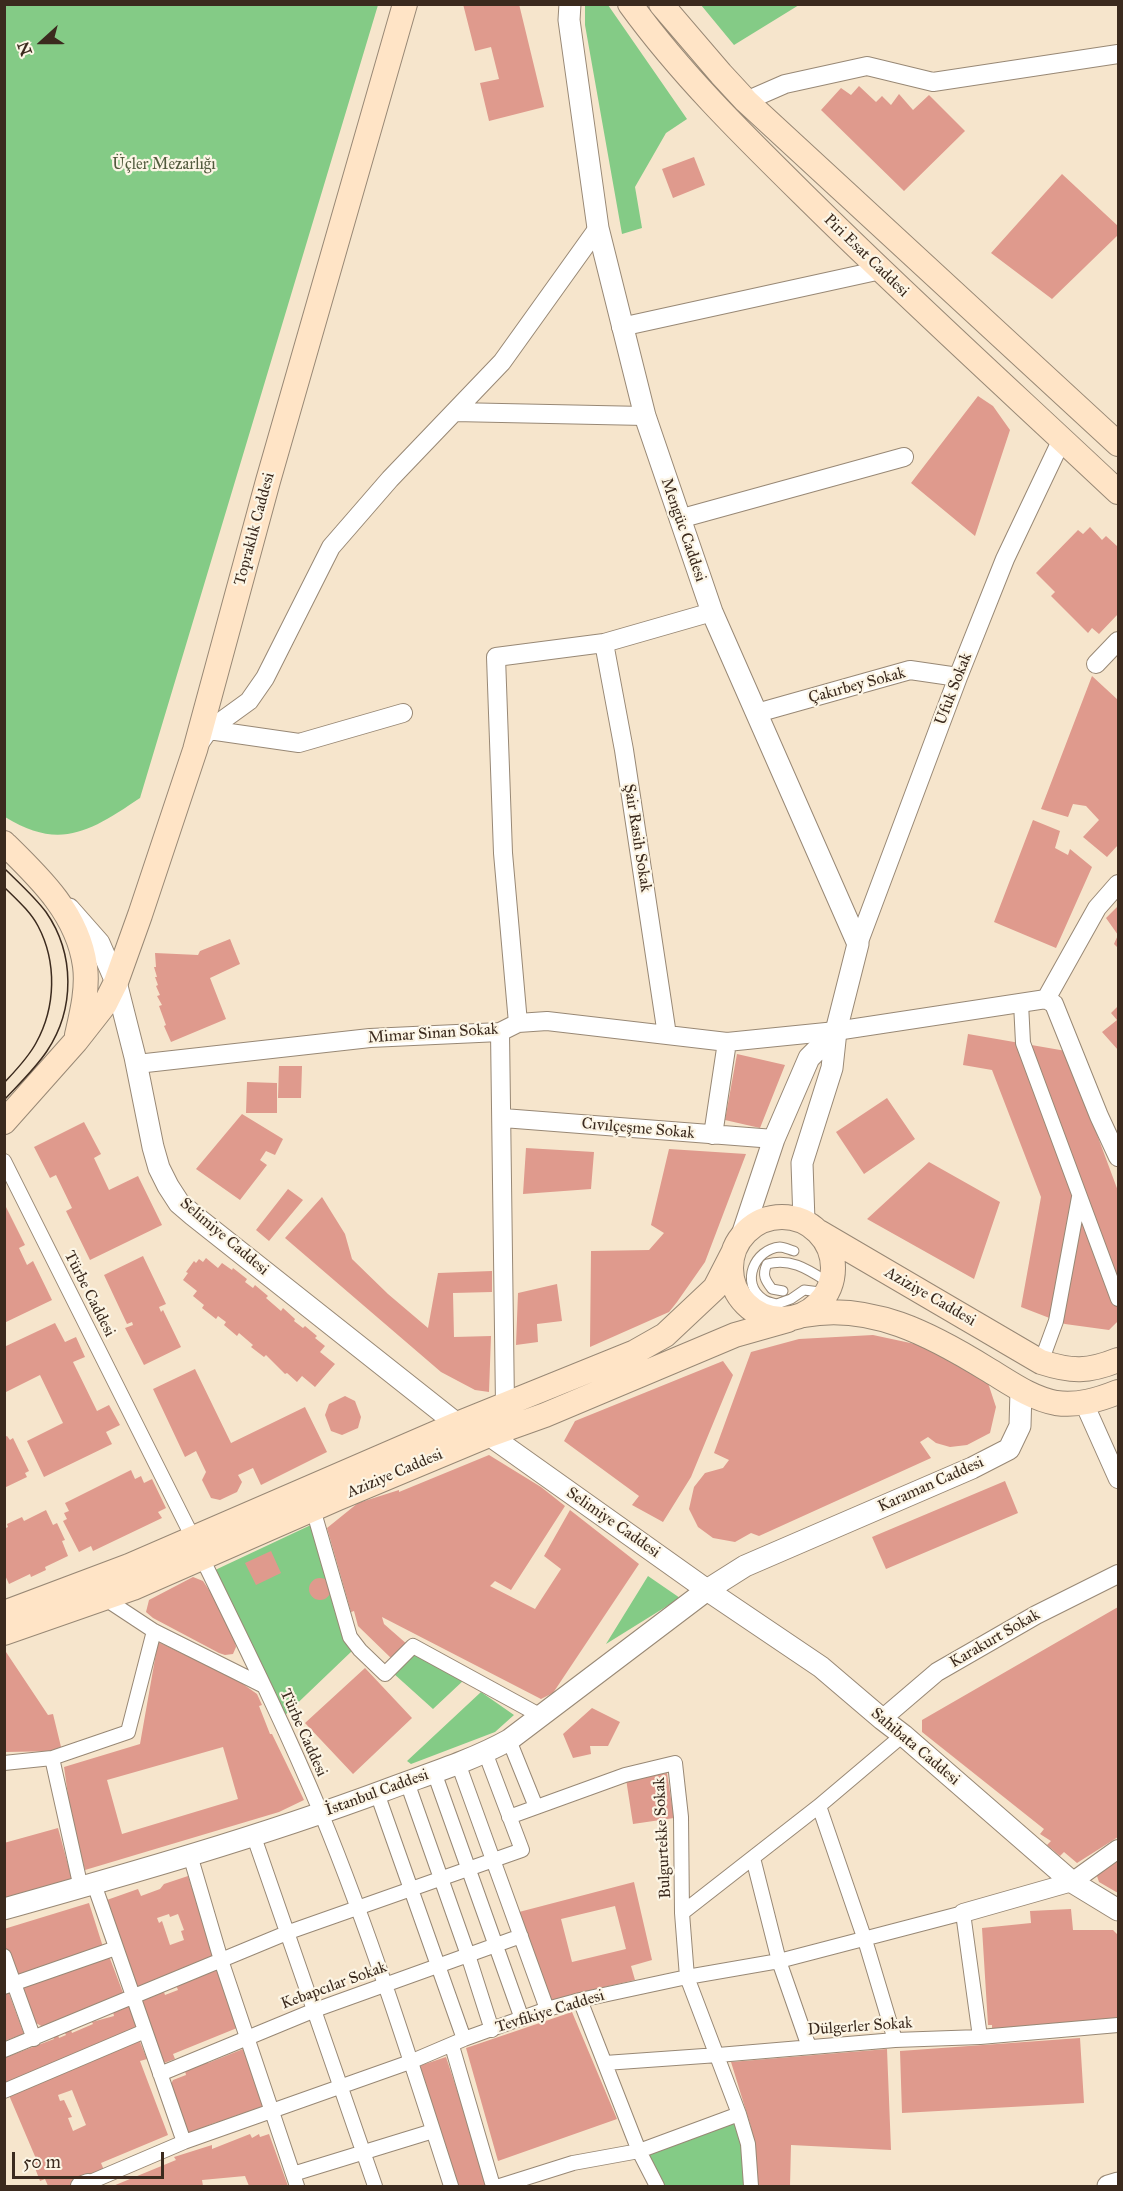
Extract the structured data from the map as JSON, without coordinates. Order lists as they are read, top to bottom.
{
  "streets": {
    "main road": ["Piri Esat Caddesi", "Topraklık Caddesi", "Aziziye Caddesi"],
    "street": [
      "Mengüc Caddesi",
      "Çakırbey Sokak",
      "Ufuk Sokak",
      "Şair Rasih Sokak",
      "Mimar Sinan Sokak",
      "Cıvılçeşme Sokak",
      "Selimiye Caddesi",
      "Türbe Caddesi",
      "Karaman Caddesi",
      "Karakurt Sokak",
      "Sahibata Caddesi",
      "İstanbul Caddesi",
      "Bulgurtekke Sokak",
      "Kebapcılar Sokak",
      "Tevfikiye Caddesi",
      "Dülgerler Sokak"
    ]
  },
  "crossings": [
    ["Piri Esat Caddesi", "Ufuk Sokak"],
    ["Topraklık Caddesi", "Selimiye Caddesi"],
    ["Mengüc Caddesi", "Çakırbey Sokak"],
    ["Mengüc Caddesi", "Ufuk Sokak"],
    ["Çakırbey Sokak", "Ufuk Sokak"],
    ["Şair Rasih Sokak", "Mimar Sinan Sokak"],
    ["Mimar Sinan Sokak", "Selimiye Caddesi"],
    ["Selimiye Caddesi", "Aziziye Caddesi"],
    ["Selimiye Caddesi", "Karaman Caddesi"],
    ["Selimiye Caddesi", "Sahibata Caddesi"],
    ["Selimiye Caddesi", "İstanbul Caddesi"],
    ["Türbe Caddesi", "Aziziye Caddesi"],
    ["Türbe Caddesi", "İstanbul Caddesi"],
    ["Türbe Caddesi", "Kebapcılar Sokak"],
    ["Türbe Caddesi", "Tevfikiye Caddesi"],
    ["Aziziye Caddesi", "Karaman Caddesi"],
    ["Karaman Caddesi", "Sahibata Caddesi"],
    ["Karaman Caddesi", "İstanbul Caddesi"],
    ["Karakurt Sokak", "Sahibata Caddesi"],
    ["Sahibata Caddesi", "İstanbul Caddesi"],
    ["Sahibata Caddesi", "Tevfikiye Caddesi"],
    ["Bulgurtekke Sokak", "Tevfikiye Caddesi"],
    ["Bulgurtekke Sokak", "Dülgerler Sokak"]
  ],
  "parks": ["Üçler Mezarlığı"],
  "scale_bar": "50 m",
  "north": "left"
}
